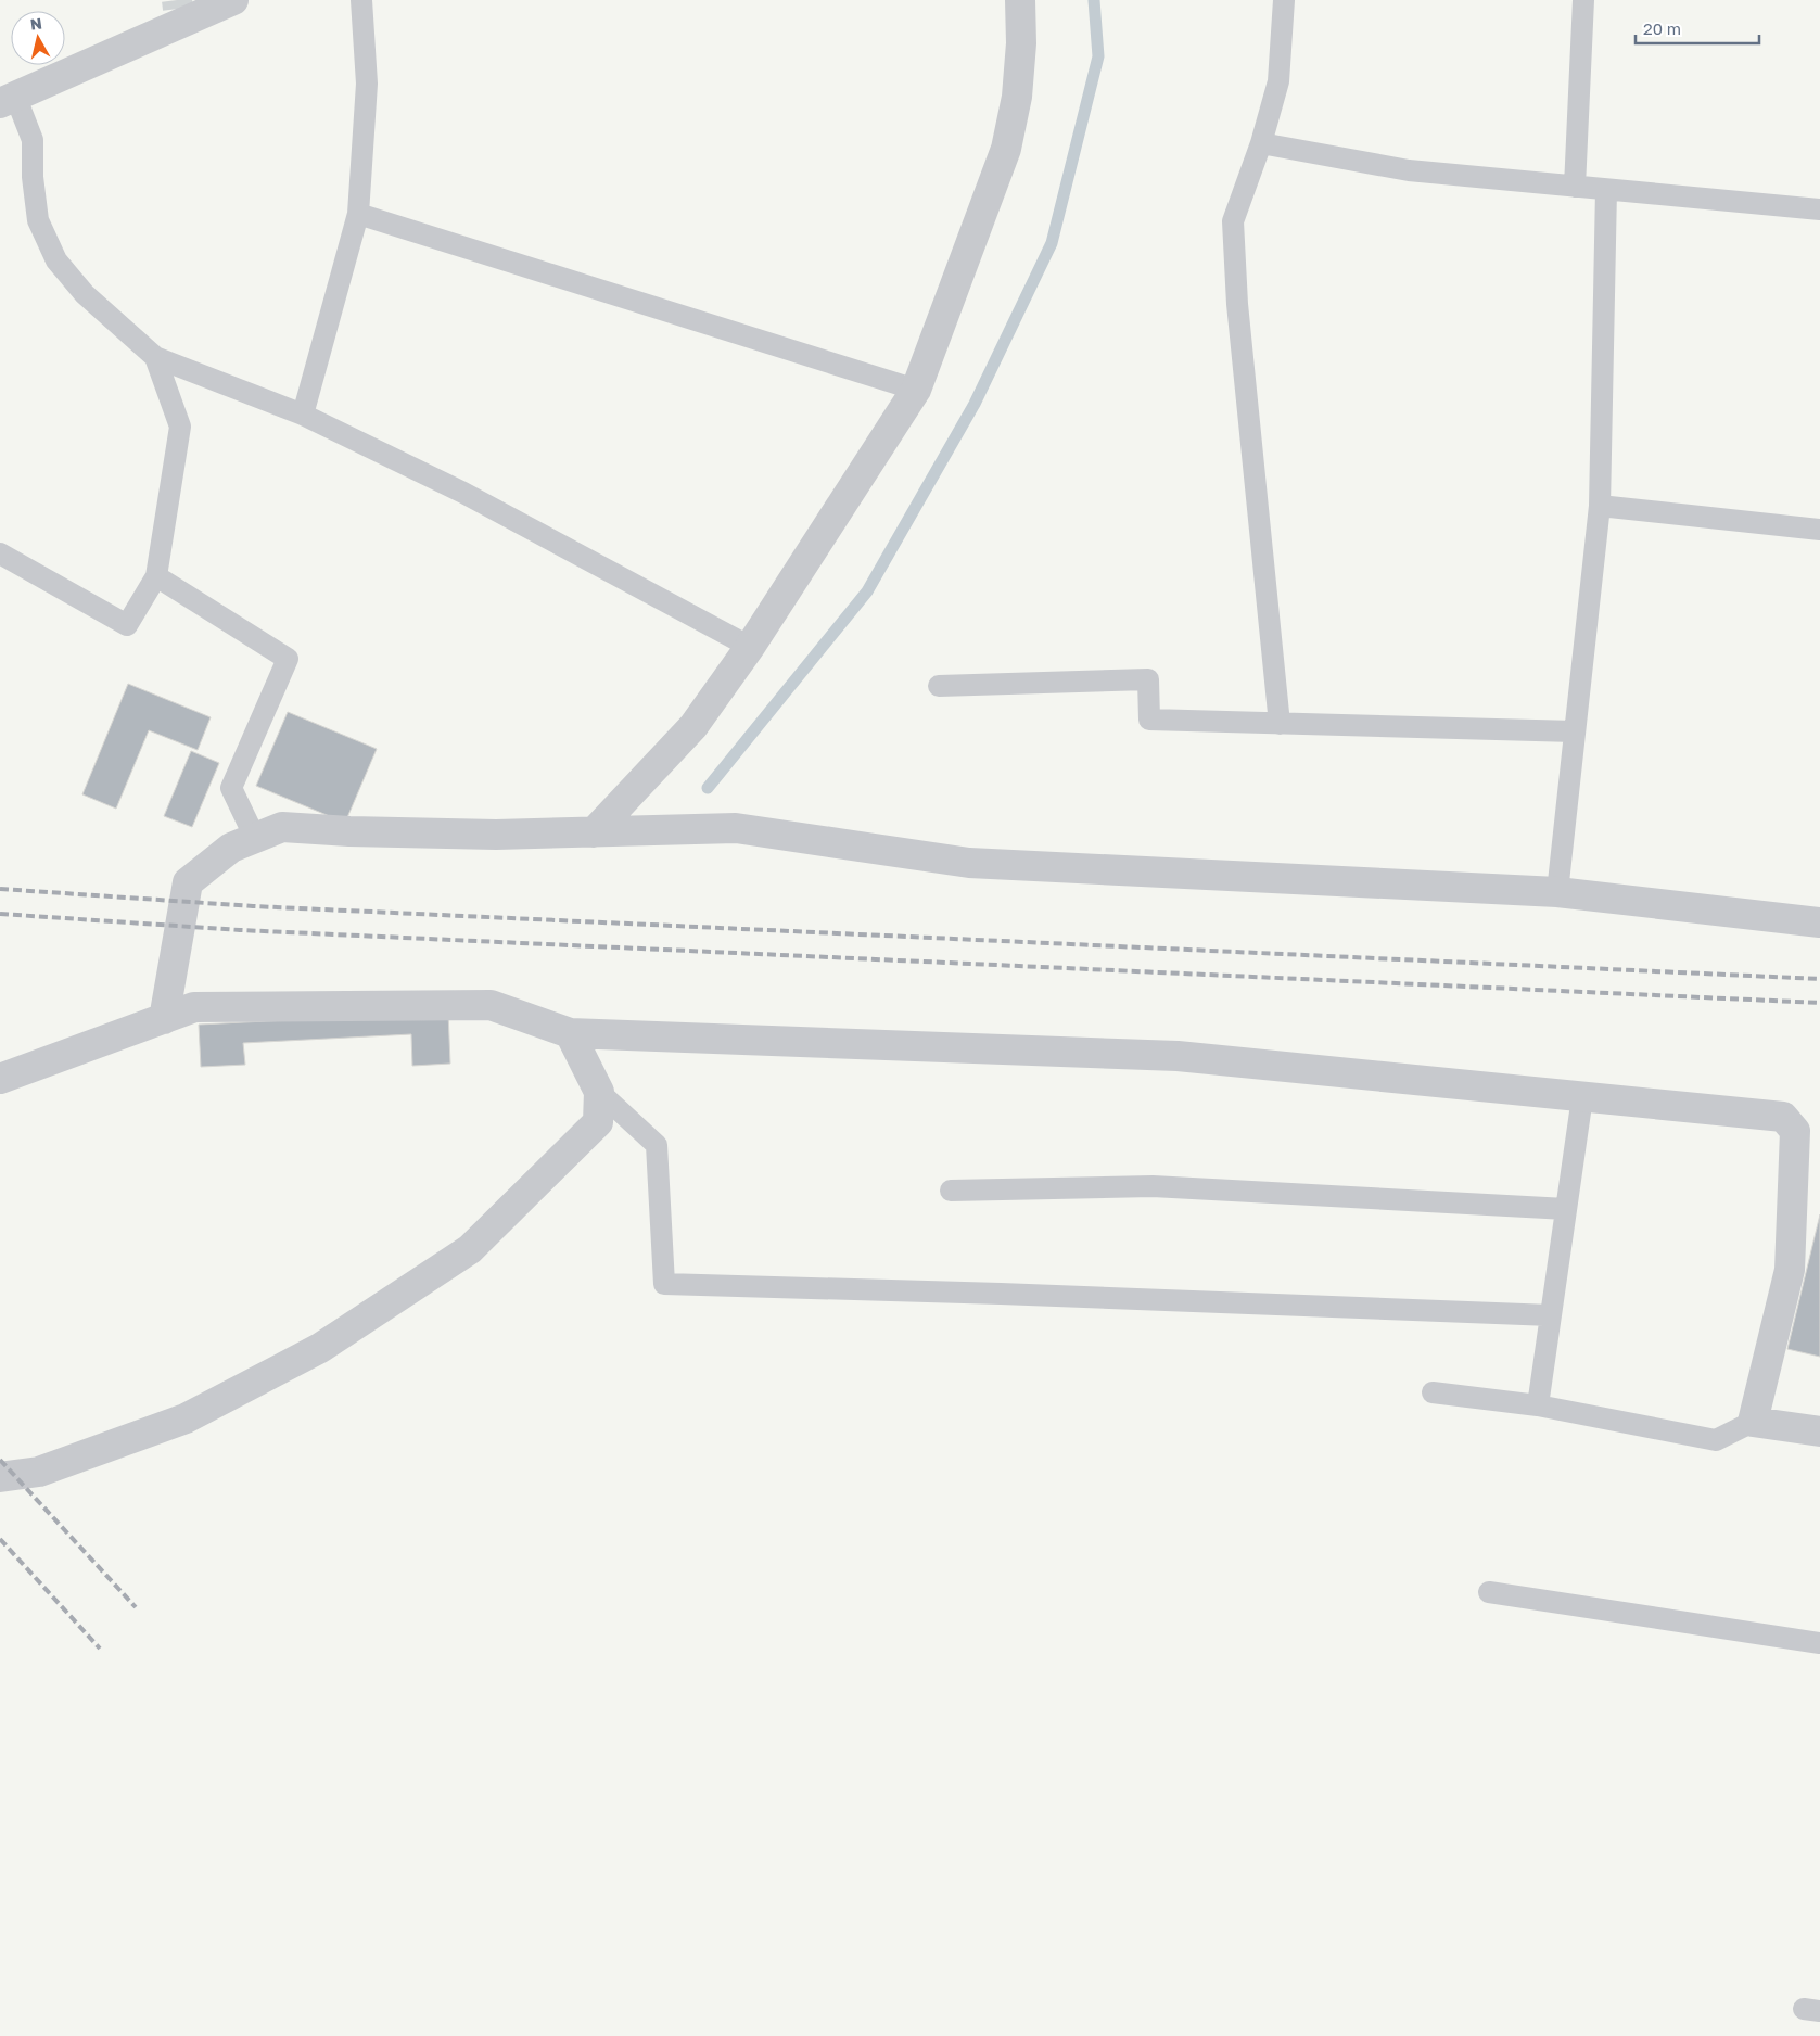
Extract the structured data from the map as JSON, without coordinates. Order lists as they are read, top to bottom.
{
  "scale_bar": "20 m",
  "north": "top"
}
